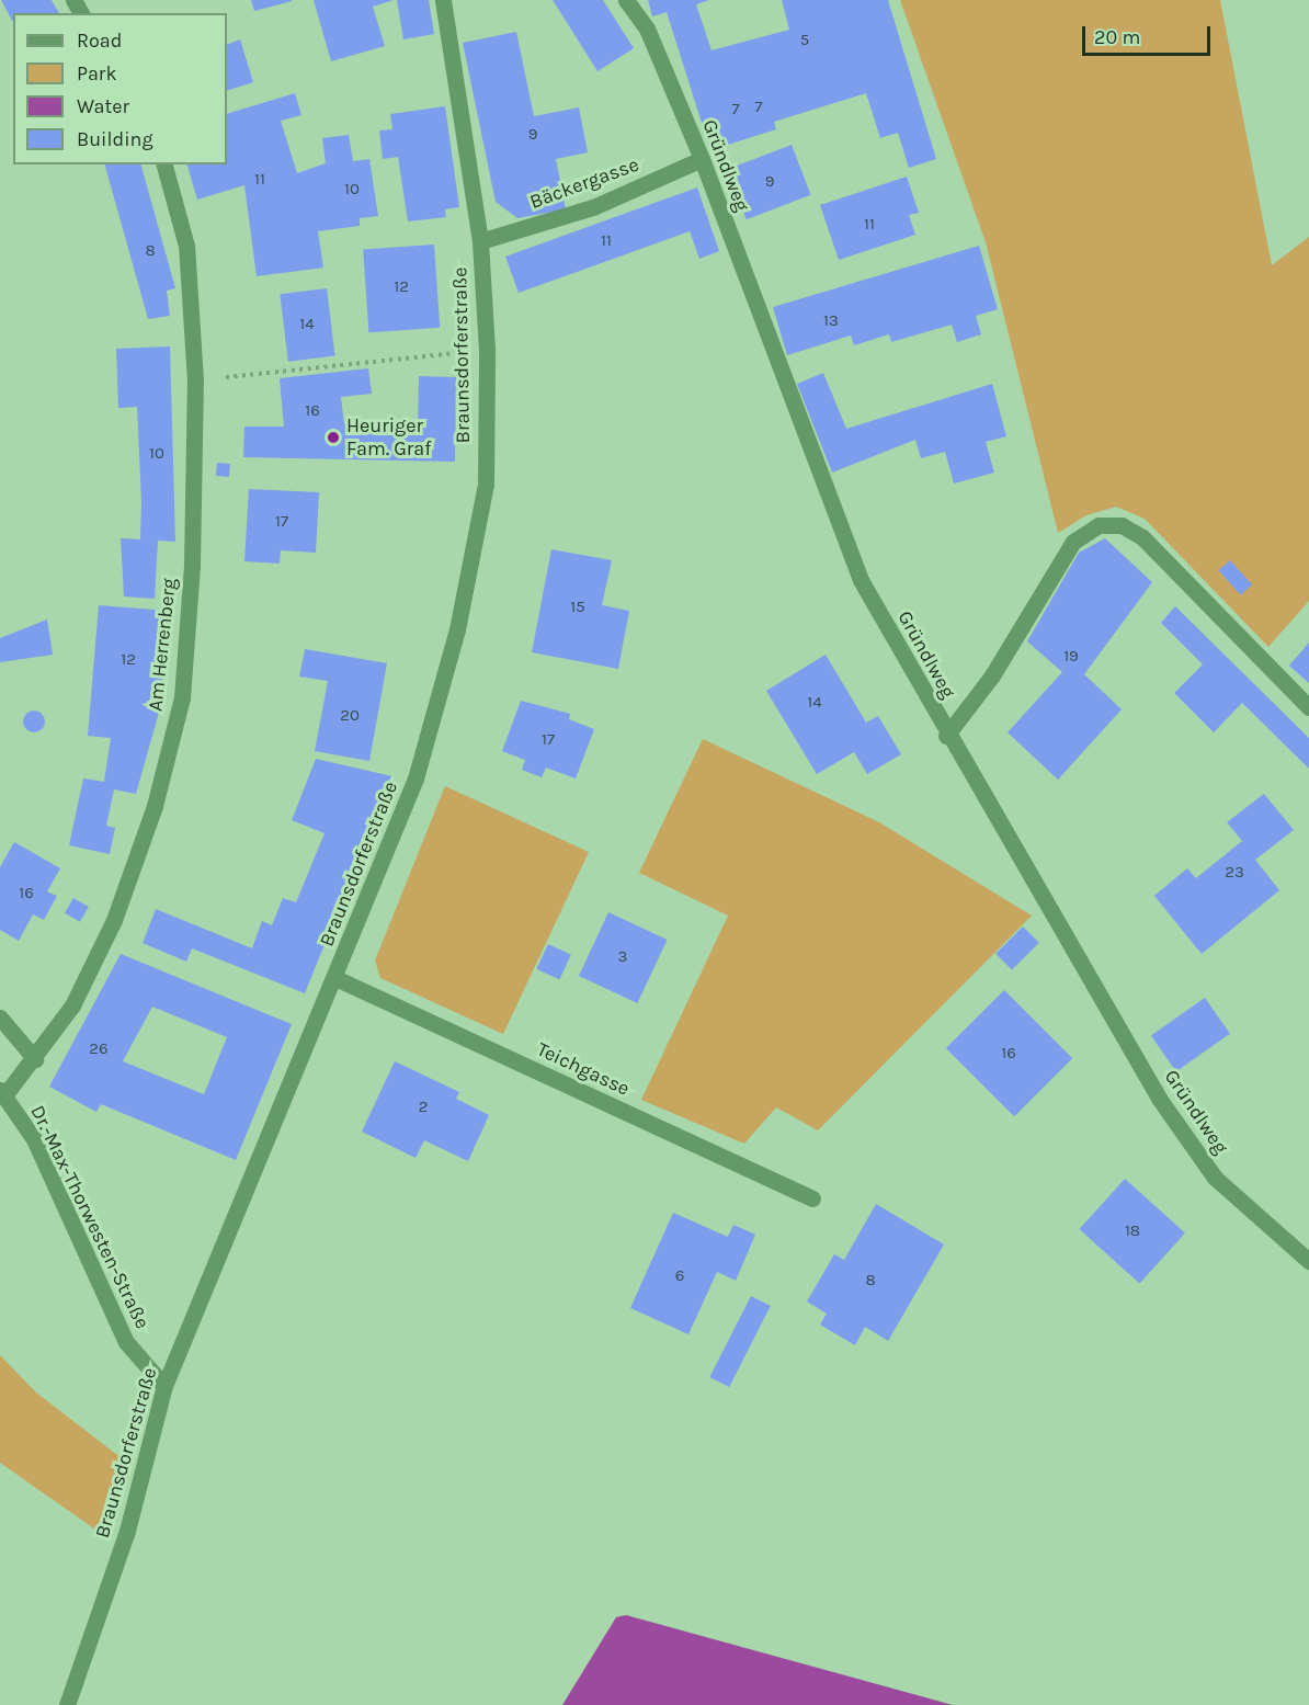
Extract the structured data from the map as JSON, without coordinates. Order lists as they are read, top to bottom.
{
  "streets": {
    "street": [
      "Gründlweg",
      "Bäckergasse",
      "Braunsdorferstraße",
      "Am Herrenberg",
      "Teichgasse",
      "Dr.-Max-Thorwesten-Straße"
    ]
  },
  "crossings": [
    ["Gründlweg", "Bäckergasse"],
    ["Bäckergasse", "Braunsdorferstraße"],
    ["Braunsdorferstraße", "Teichgasse"],
    ["Braunsdorferstraße", "Dr.-Max-Thorwesten-Straße"],
    ["Am Herrenberg", "Dr.-Max-Thorwesten-Straße"]
  ],
  "places": ["Heuriger Fam. Graf"],
  "house_numbers": [
    "5",
    "7",
    "7",
    "9",
    "11",
    "9",
    "10",
    "11",
    "11",
    "8",
    "12",
    "13",
    "14",
    "16",
    "10",
    "17",
    "15",
    "19",
    "12",
    "14",
    "20",
    "17",
    "23",
    "16",
    "3",
    "26",
    "16",
    "2",
    "18",
    "6",
    "8"
  ],
  "legend": [
    "Road",
    "Park",
    "Water",
    "Building"
  ],
  "scale_bar": "20 m"
}
